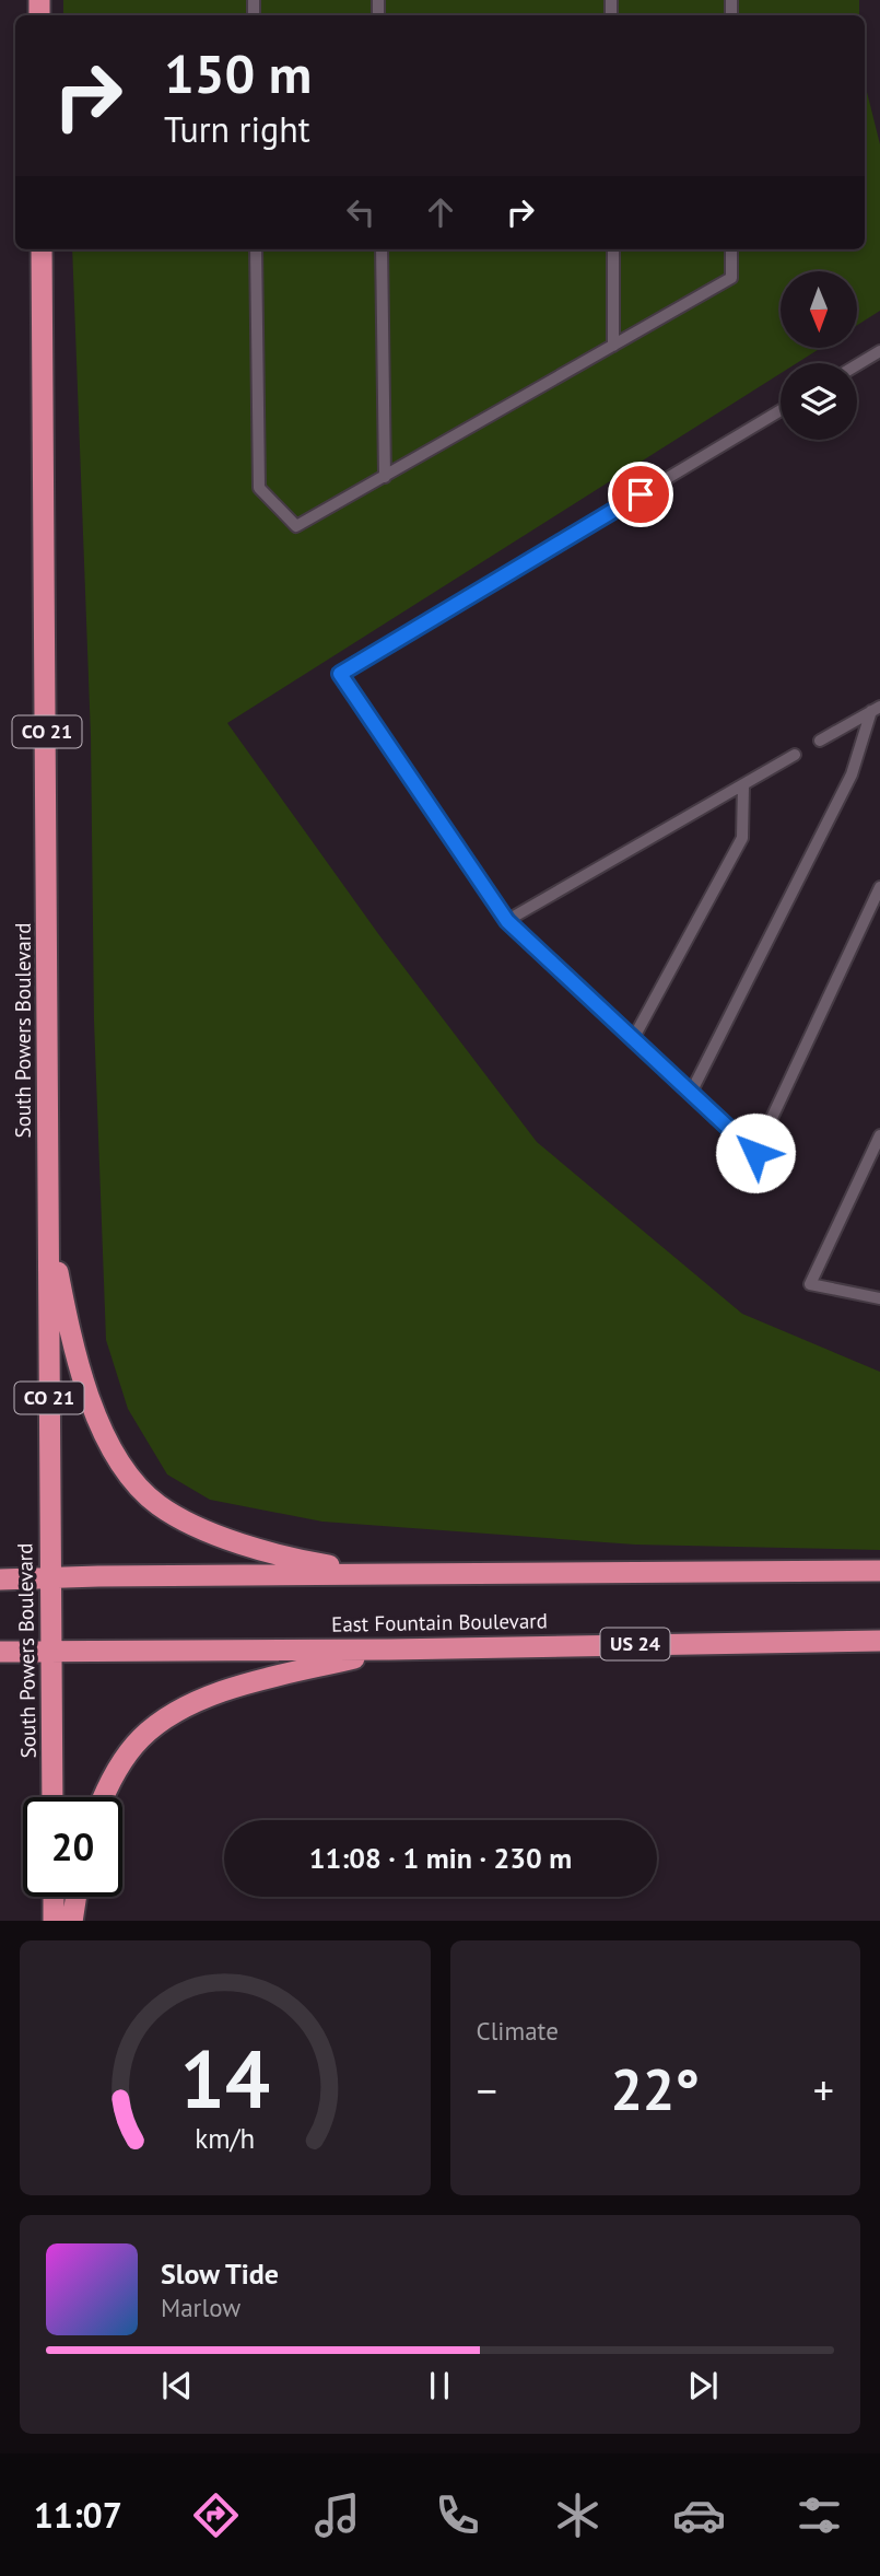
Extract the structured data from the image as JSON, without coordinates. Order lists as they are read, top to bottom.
{
  "streets": {
    "highway": [
      "CO 21",
      "South Powers Boulevard",
      "East Fountain Boulevard",
      "US 24"
    ]
  },
  "crossings": [
    ["South Powers Boulevard", "East Fountain Boulevard"]
  ],
  "north": "bottom",
  "page": {
    "turn": ["150 m", "Turn right"],
    "limit": "20",
    "trip": "11:08 · 1 min · 230 m",
    "tile": "Climate",
    "heat": ["−", "22°", "+"],
    "song": ["Slow Tide", "Marlow"],
    "tabs": "11:07",
    "gauge": ["14", "km/h"]
  }
}
